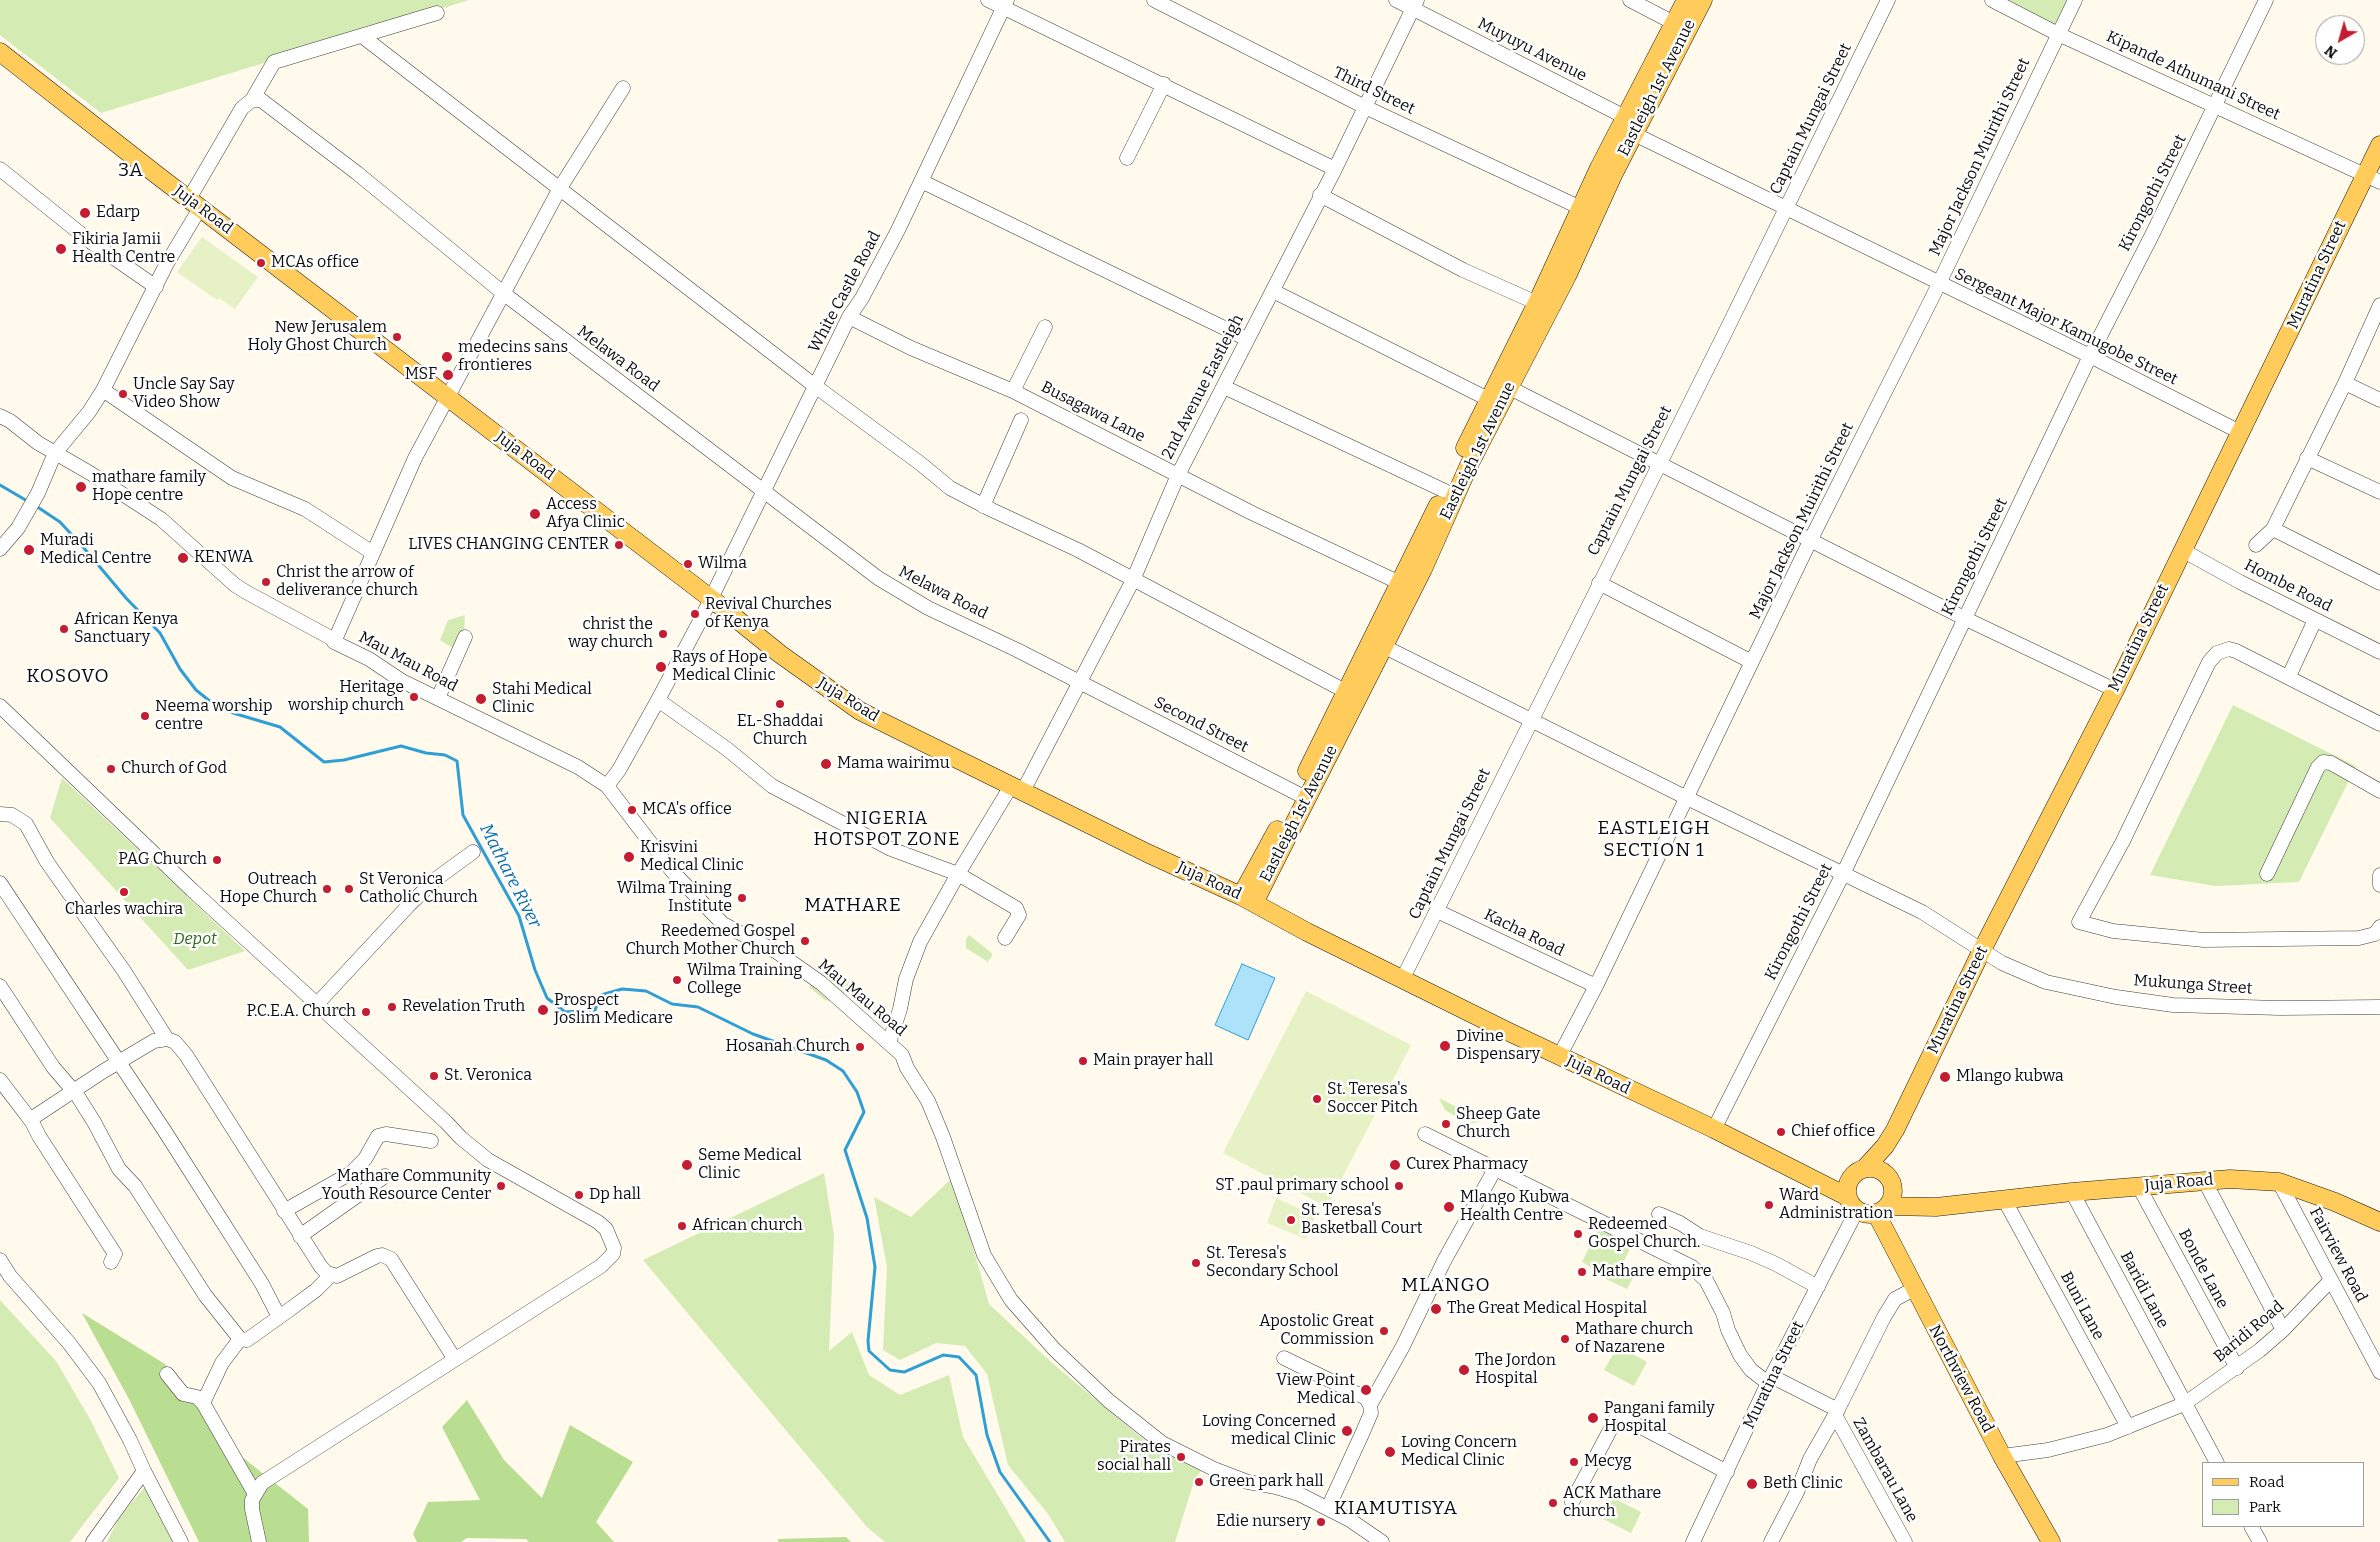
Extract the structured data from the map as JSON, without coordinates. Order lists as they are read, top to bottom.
{
  "streets": {
    "main road": [
      "Eastleigh 1st Avenue",
      "Juja Road",
      "Muratina Street",
      "Northview Road"
    ],
    "street": [
      "Muyuyu Avenue",
      "Kipande Athumani Street",
      "Third Street",
      "Captain Mungai Street",
      "Major Jackson Muirithi Street",
      "Kirongothi Street",
      "White Castle Road",
      "Sergeant Major Kamugobe Street",
      "Melawa Road",
      "2nd Avenue Eastleigh",
      "Busagawa Lane",
      "Hombe Road",
      "Mau Mau Road",
      "Second Street",
      "Kacha Road",
      "Mukunga Street",
      "Fairview Road",
      "Bonde Lane",
      "Baridi Lane",
      "Buni Lane",
      "Baridi Road",
      "Zambarau Lane"
    ]
  },
  "crossings": [
    ["Muyuyu Avenue", "Eastleigh 1st Avenue"],
    ["Muyuyu Avenue", "2nd Avenue Eastleigh"],
    ["Kipande Athumani Street", "Major Jackson Muirithi Street"],
    ["Kipande Athumani Street", "Kirongothi Street"],
    ["Kipande Athumani Street", "Muratina Street"],
    ["Eastleigh 1st Avenue", "Third Street"],
    ["Eastleigh 1st Avenue", "Juja Road"],
    ["Eastleigh 1st Avenue", "Sergeant Major Kamugobe Street"],
    ["Eastleigh 1st Avenue", "Busagawa Lane"],
    ["Eastleigh 1st Avenue", "Second Street"],
    ["Eastleigh 1st Avenue", "Mukunga Street"],
    ["Third Street", "2nd Avenue Eastleigh"],
    ["Captain Mungai Street", "Juja Road"],
    ["Captain Mungai Street", "Sergeant Major Kamugobe Street"],
    ["Captain Mungai Street", "Kacha Road"],
    ["Captain Mungai Street", "Mukunga Street"],
    ["Major Jackson Muirithi Street", "Juja Road"],
    ["Major Jackson Muirithi Street", "Sergeant Major Kamugobe Street"],
    ["Major Jackson Muirithi Street", "Kacha Road"],
    ["Major Jackson Muirithi Street", "Mukunga Street"],
    ["Kirongothi Street", "Juja Road"],
    ["Kirongothi Street", "Sergeant Major Kamugobe Street"],
    ["Kirongothi Street", "Mukunga Street"],
    ["Juja Road", "Muratina Street"],
    ["Juja Road", "White Castle Road"],
    ["Juja Road", "2nd Avenue Eastleigh"],
    ["Juja Road", "Fairview Road"],
    ["Juja Road", "Bonde Lane"],
    ["Juja Road", "Baridi Lane"],
    ["Juja Road", "Buni Lane"],
    ["Juja Road", "Northview Road"],
    ["Muratina Street", "Sergeant Major Kamugobe Street"],
    ["Muratina Street", "Hombe Road"],
    ["Muratina Street", "Mukunga Street"],
    ["Muratina Street", "Northview Road"],
    ["White Castle Road", "Melawa Road"],
    ["White Castle Road", "Busagawa Lane"],
    ["White Castle Road", "Mau Mau Road"],
    ["Melawa Road", "2nd Avenue Eastleigh"],
    ["Melawa Road", "Second Street"],
    ["2nd Avenue Eastleigh", "Busagawa Lane"],
    ["2nd Avenue Eastleigh", "Mau Mau Road"],
    ["2nd Avenue Eastleigh", "Second Street"],
    ["Fairview Road", "Baridi Road"],
    ["Bonde Lane", "Baridi Road"],
    ["Baridi Lane", "Baridi Road"],
    ["Buni Lane", "Baridi Road"],
    ["Baridi Road", "Northview Road"]
  ],
  "districts": [
    "3A",
    "KOSOVO",
    "NIGERIA HOTSPOT ZONE",
    "EASTLEIGH SECTION 1",
    "MATHARE",
    "MLANGO",
    "KIAMUTISYA"
  ],
  "water": ["Mathare River"],
  "parks": ["Depot"],
  "places": [
    "Edarp",
    "Fikiria Jamii Health Centre",
    "MCAs office",
    "New Jerusalem Holy Ghost Church",
    "medecins sans frontieres",
    "MSF",
    "Uncle Say Say Video Show",
    "mathare family Hope centre",
    "Access Afya Clinic",
    "LIVES CHANGING CENTER",
    "Muradi Medical Centre",
    "KENWA",
    "Wilma",
    "Christ the arrow of deliverance church",
    "Revival Churches of Kenya",
    "African Kenya Sanctuary",
    "christ the way church",
    "Rays of Hope Medical Clinic",
    "Heritage worship church",
    "Stahi Medical Clinic",
    "EL-Shaddai Church",
    "Neema worship centre",
    "Mama wairimu",
    "Church of God",
    "MCA's office",
    "Krisvini Medical Clinic",
    "PAG Church",
    "Outreach Hope Church",
    "St Veronica Catholic Church",
    "Charles wachira",
    "Wilma Training Institute",
    "Reedemed Gospel Church Mother Church",
    "Wilma Training College",
    "Revelation Truth",
    "Prospect Joslim Medicare",
    "P.C.E.A. Church",
    "Divine Dispensary",
    "Hosanah Church",
    "Main prayer hall",
    "St. Veronica",
    "Mlango kubwa",
    "St. Teresa's Soccer Pitch",
    "Sheep Gate Church",
    "Chief office",
    "Seme Medical Clinic",
    "Curex Pharmacy",
    "Mathare Community Youth Resource Center",
    "ST .paul primary school",
    "Dp hall",
    "Ward Administration",
    "Mlango Kubwa Health Centre",
    "St. Teresa's Basketball Court",
    "African church",
    "Redeemed Gospel Church.",
    "St. Teresa's Secondary School",
    "Mathare empire",
    "The Great Medical Hospital",
    "Apostolic Great Commission",
    "Mathare church of Nazarene",
    "The Jordon Hospital",
    "View Point Medical",
    "Pangani family Hospital",
    "Loving Concerned medical Clinic",
    "Loving Concern Medical Clinic",
    "Pirates social hall",
    "Mecyg",
    "Green park hall",
    "Beth Clinic",
    "ACK Mathare church",
    "Edie nursery"
  ],
  "legend": ["Road", "Park"],
  "north": "bottom left"
}
